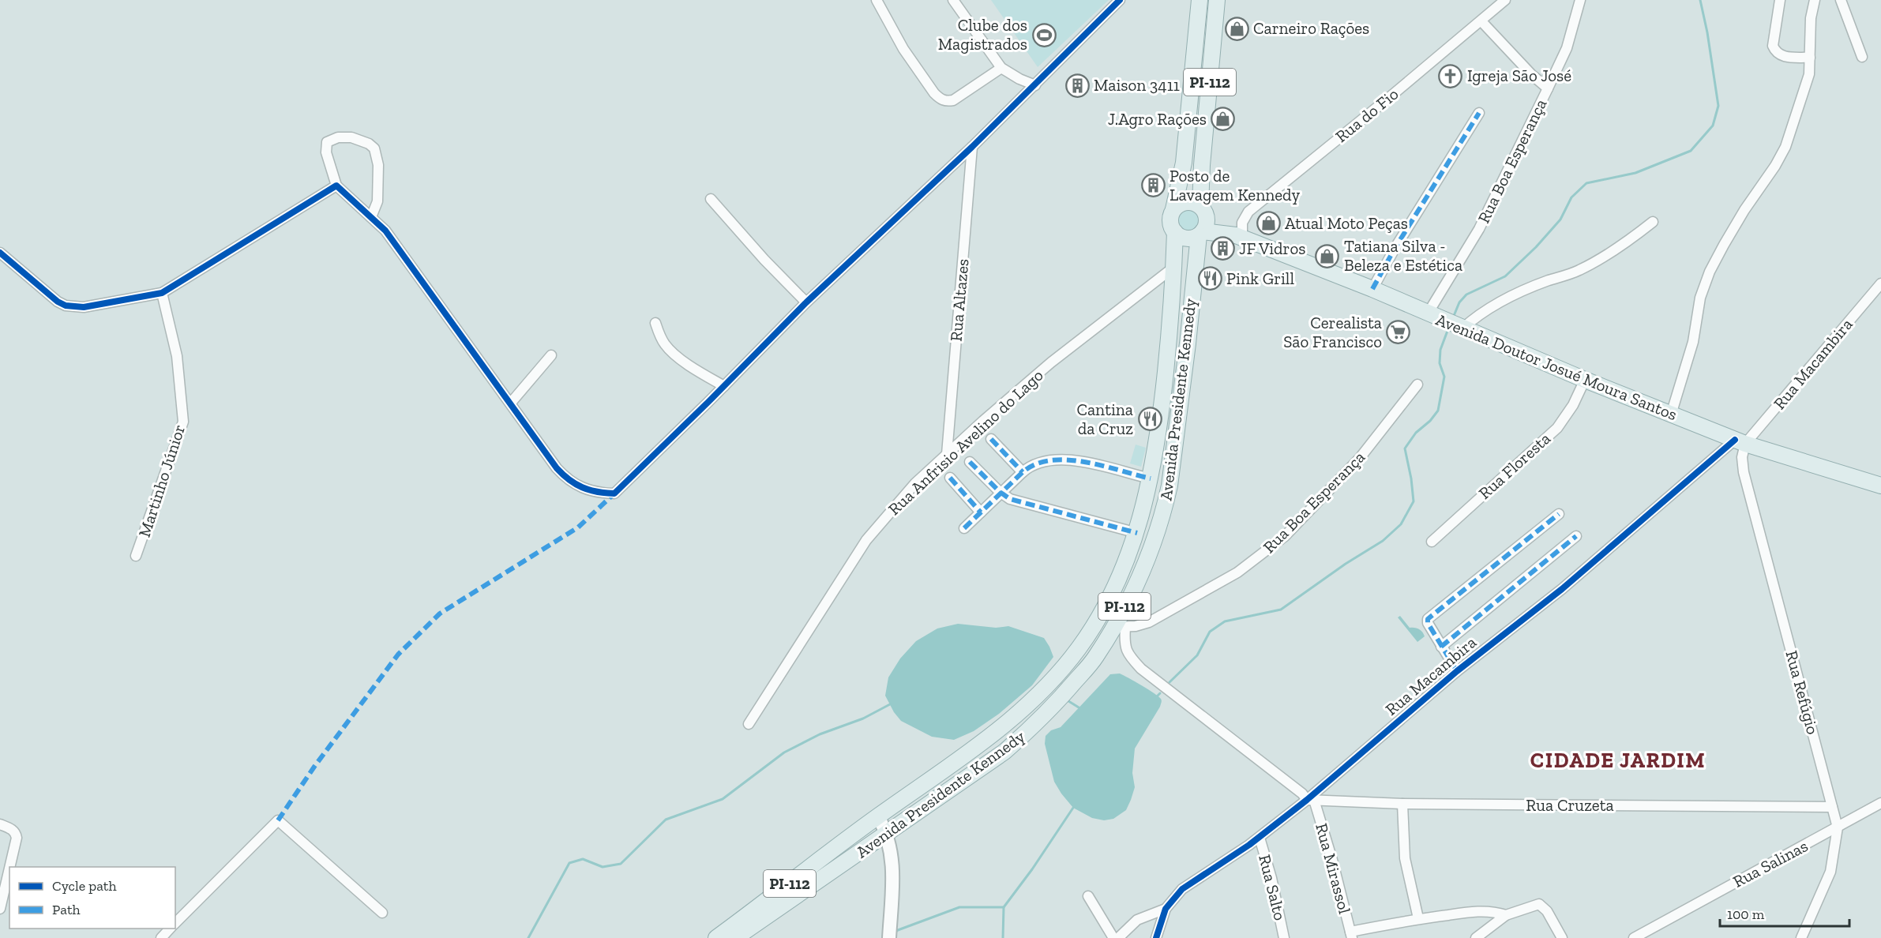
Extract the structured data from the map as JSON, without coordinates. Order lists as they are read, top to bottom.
{
  "streets": {
    "main road": ["PI-112", "Avenida Doutor Josué Moura Santos", "Avenida Presidente Kennedy"],
    "street": [
      "Rua do Fio",
      "Rua Boa Esperança",
      "Rua Altazes",
      "Rua Macambira",
      "Rua Anfrisio Avelino do Lago",
      "Rua Floresta",
      "Martinho Júnior",
      "Rua Refúgio",
      "Rua Cruzeta",
      "Rua Salinas",
      "Rua Mirassol",
      "Rua Salto"
    ]
  },
  "crossings": [
    ["Rua do Fio", "Avenida Doutor Josué Moura Santos"],
    ["Rua Boa Esperança", "Avenida Doutor Josué Moura Santos"],
    ["Rua Boa Esperança", "Avenida Presidente Kennedy"],
    ["Rua Altazes", "Rua Anfrisio Avelino do Lago"],
    ["Rua Macambira", "Avenida Doutor Josué Moura Santos"],
    ["Rua Macambira", "Rua Refúgio"],
    ["Rua Macambira", "Rua Cruzeta"],
    ["Rua Macambira", "Rua Mirassol"],
    ["Rua Macambira", "Rua Salto"],
    ["Avenida Doutor Josué Moura Santos", "Rua Floresta"],
    ["Avenida Doutor Josué Moura Santos", "Rua Refúgio"],
    ["Avenida Presidente Kennedy", "Rua Anfrisio Avelino do Lago"],
    ["Rua Refúgio", "Rua Cruzeta"],
    ["Rua Refúgio", "Rua Salinas"],
    ["Rua Cruzeta", "Rua Mirassol"]
  ],
  "districts": ["CIDADE JARDIM"],
  "places": {
    "shop": [
      "Carneiro Rações",
      "J.Agro Rações",
      "Atual Moto Peças",
      "Tatiana Silva - Beleza e Estética"
    ],
    "sports": ["Clube dos Magistrados"],
    "church": ["Igreja São José"],
    "building": ["Maison 3411", "Posto de Lavagem Kennedy", "JF Vidros"],
    "restaurant": ["Pink Grill", "Cantina da Cruz"],
    "supermarket": ["Cerealista São Francisco"]
  },
  "legend": ["Cycle path", "Path"],
  "scale_bar": "100 m"
}
